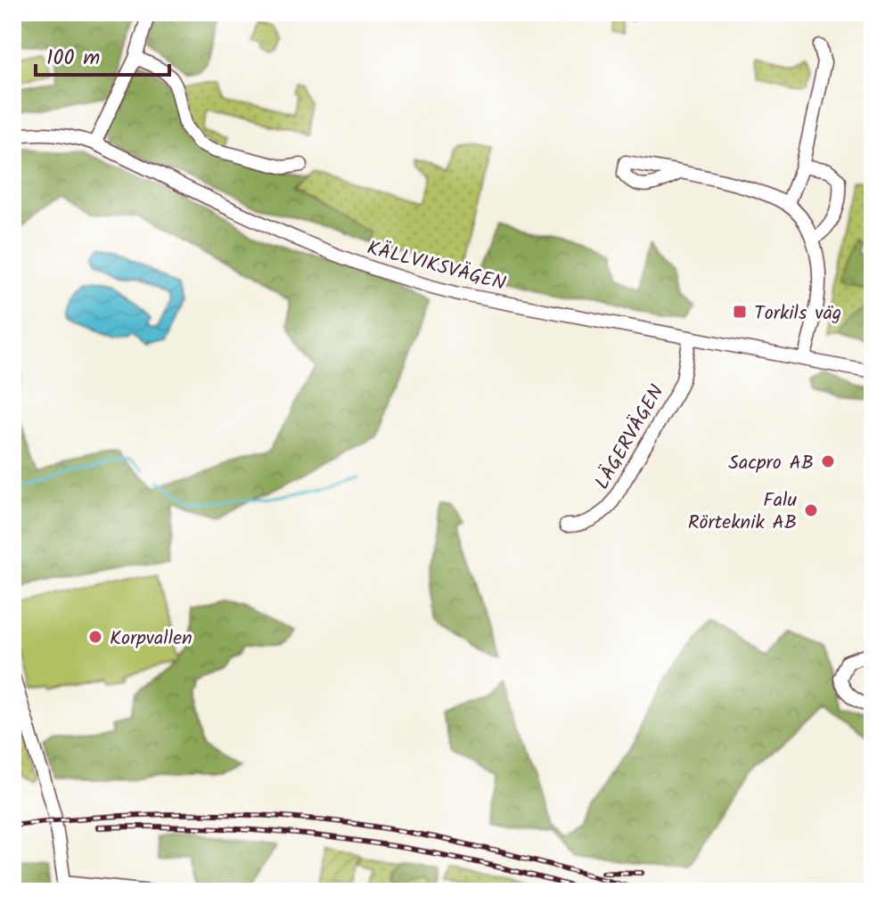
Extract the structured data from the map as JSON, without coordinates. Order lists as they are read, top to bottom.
{
  "streets": {
    "street": ["KÄLLVIKSVÄGEN", "LÄGERVÄGEN"]
  },
  "crossings": [
    ["KÄLLVIKSVÄGEN", "LÄGERVÄGEN"]
  ],
  "places": {
    "transit": ["Torkils väg"],
    "other": ["Sacpro AB", "Falu Rörteknik AB", "Korpvallen"]
  },
  "scale_bar": "100 m"
}
